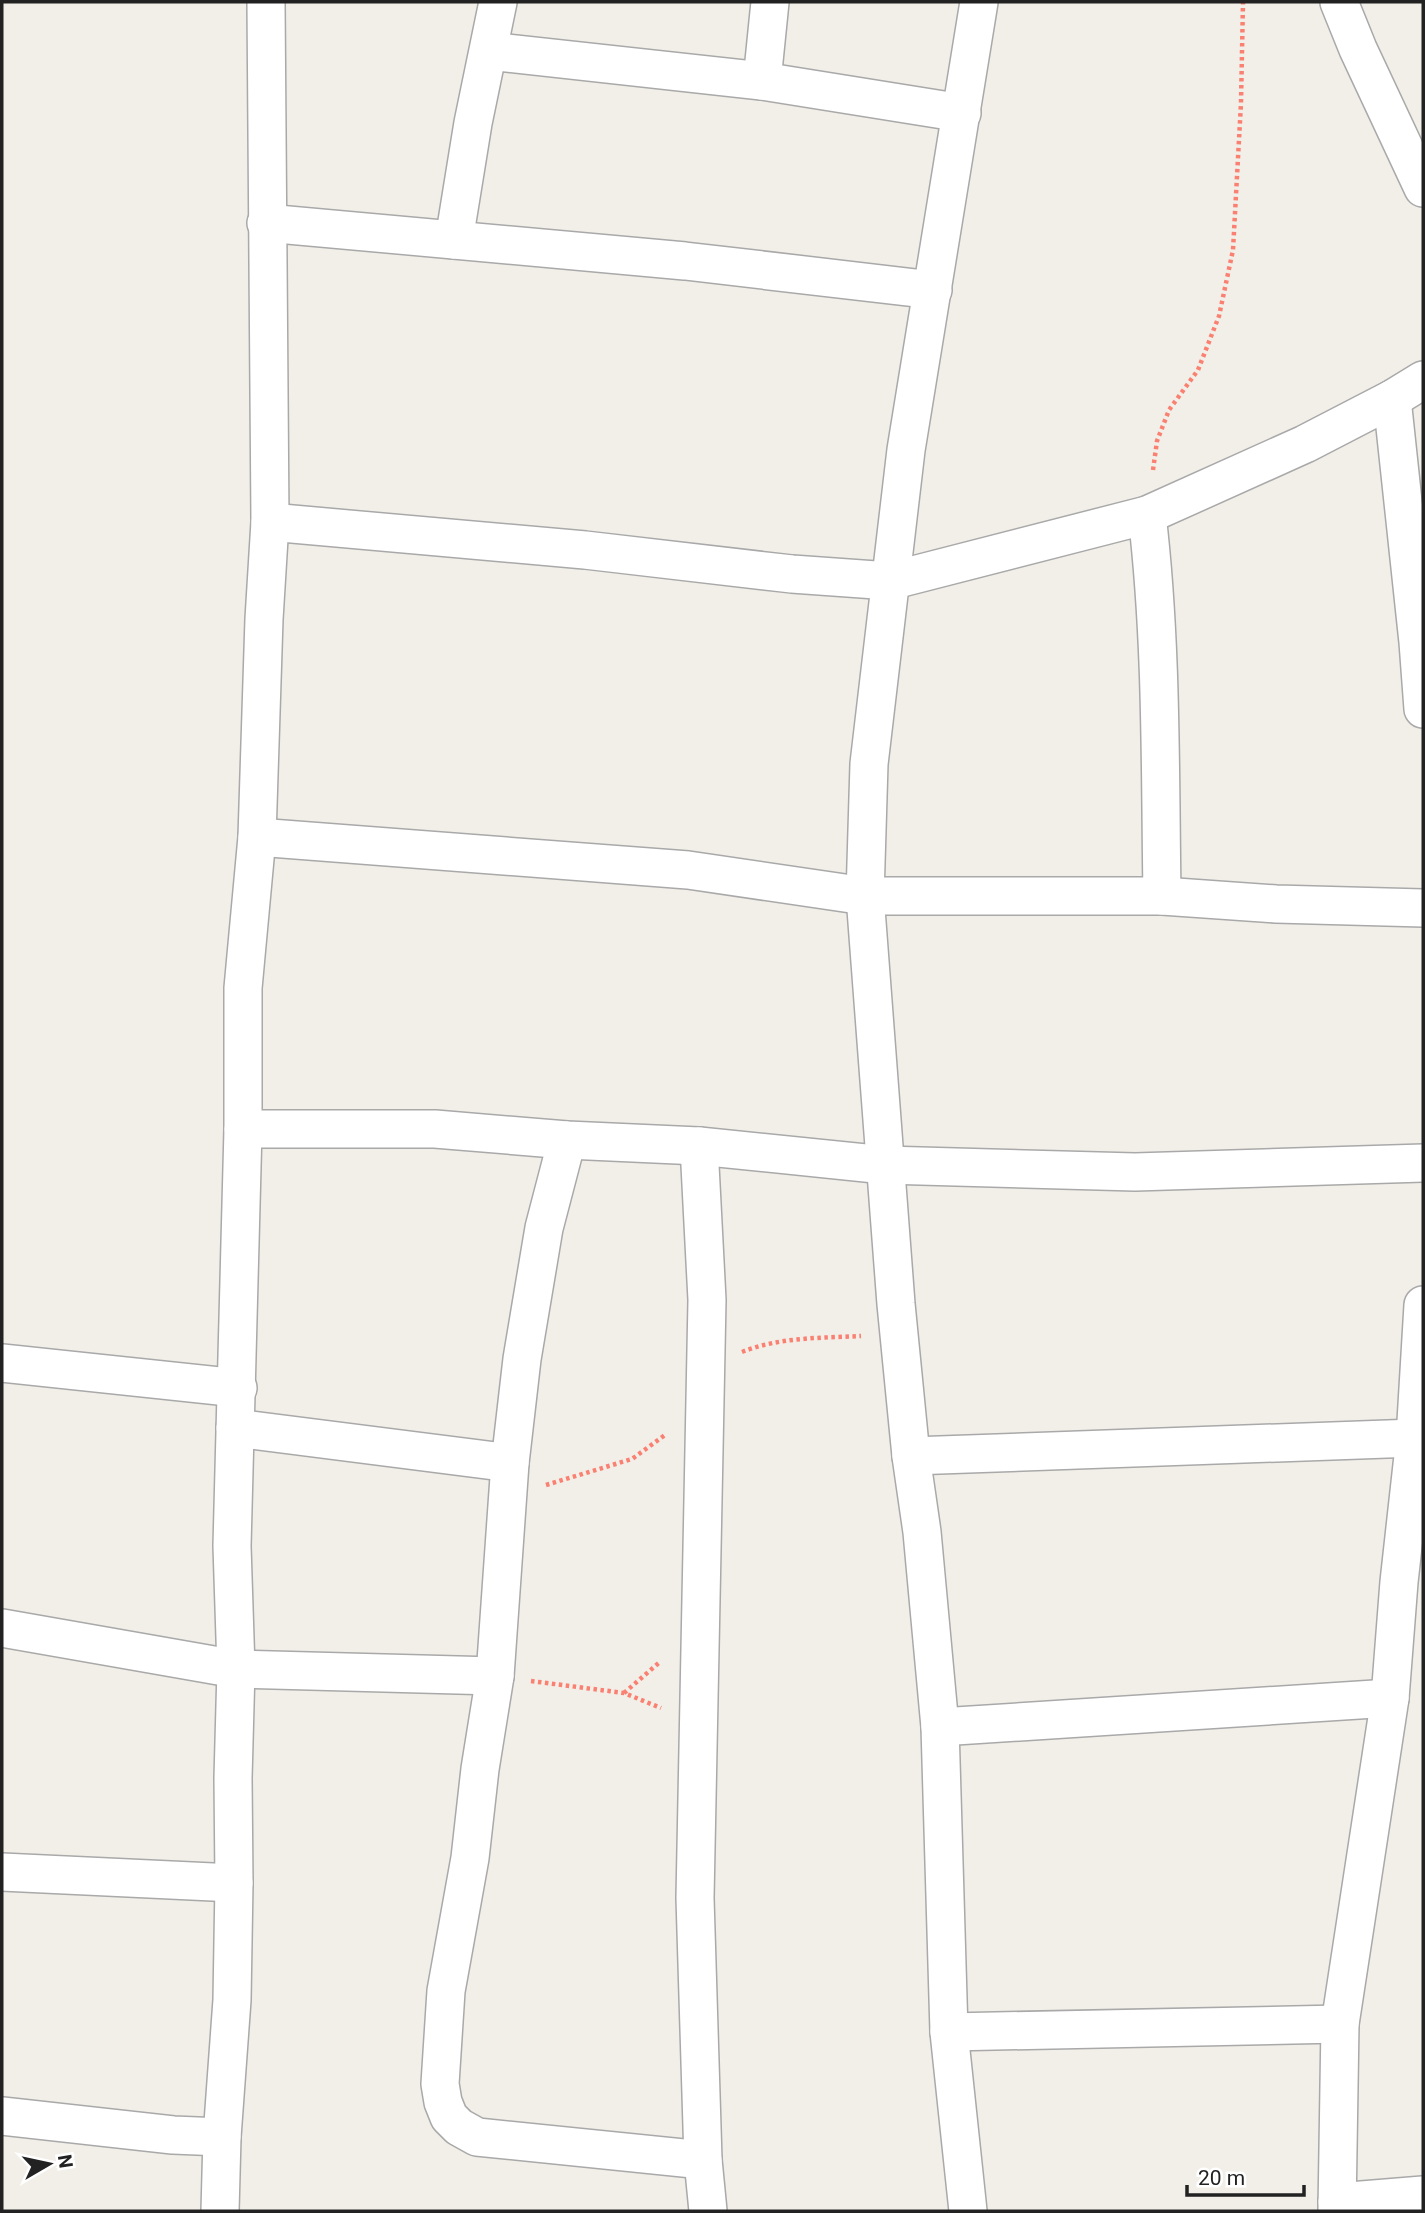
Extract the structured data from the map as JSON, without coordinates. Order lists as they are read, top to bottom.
{
  "scale_bar": "20 m",
  "north": "right"
}
